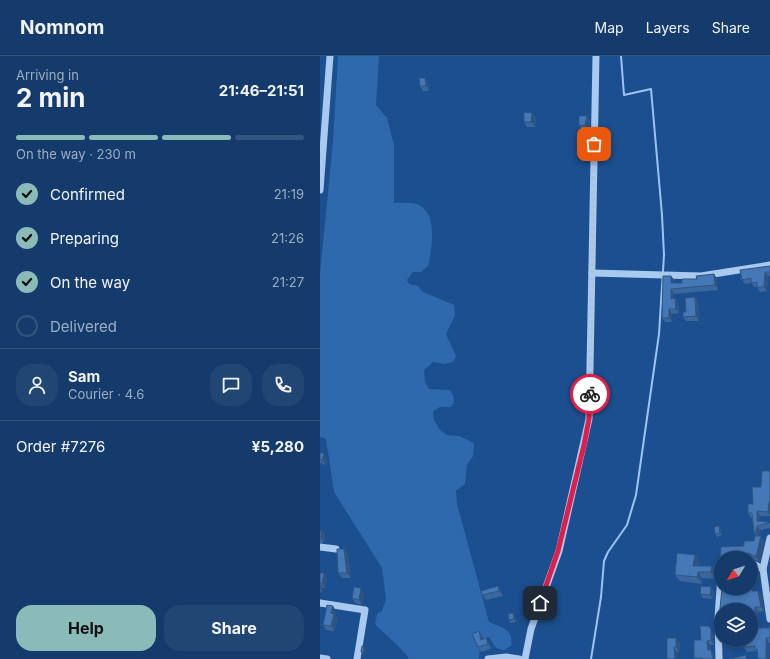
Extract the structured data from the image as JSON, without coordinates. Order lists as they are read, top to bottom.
{
  "north": "bottom left",
  "page": {
    "header": "Nomnom",
    "nav": ["Map", "Layers", "Share"],
    "heading": ["2 min", "Arriving in", "21:46–21:51"],
    "panel": [
      "Sam",
      "Courier · 4.6",
      "Order #7276",
      "¥5,280"
    ],
    "bar": "On the way · 230 m",
    "list": [
      ["Confirmed", "21:19"],
      ["Preparing", "21:26"],
      ["On the way", "21:27"],
      "Delivered"
    ],
    "buttons": ["Help", "Share"]
  }
}
